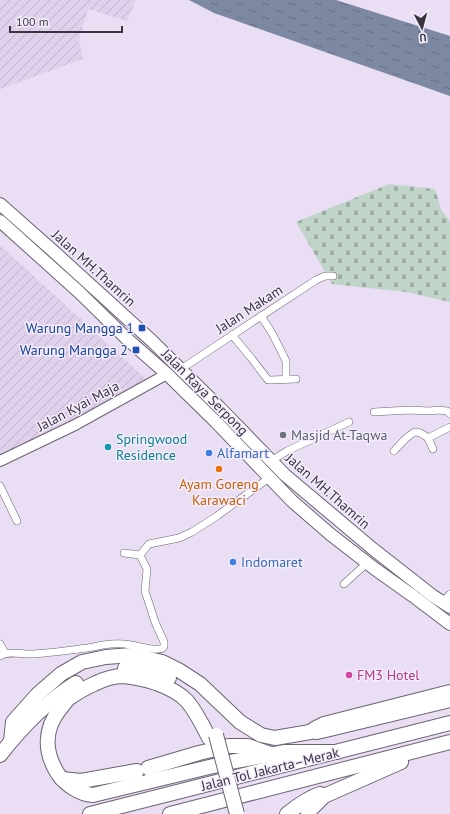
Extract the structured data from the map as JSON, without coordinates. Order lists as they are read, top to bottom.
{
  "streets": {
    "highway": ["Jalan Tol Jakarta–Merak"],
    "main road": ["Jalan MH.Thamrin", "Jalan Raya Serpong", "Jalan Kyai Maja"],
    "street": ["Jalan Makam"]
  },
  "crossings": [
    ["Jalan MH.Thamrin", "Jalan Makam"],
    ["Jalan Raya Serpong", "Jalan Kyai Maja"]
  ],
  "places": {
    "transit": ["Warung Mangga 1", "Warung Mangga 2"],
    "other": [
      "Masjid At-Taqwa",
      "Springwood Residence",
      "Alfamart",
      "Ayam Goreng Karawaci",
      "Indomaret",
      "FM3 Hotel"
    ]
  },
  "scale_bar": "100 m",
  "north": "bottom"
}
